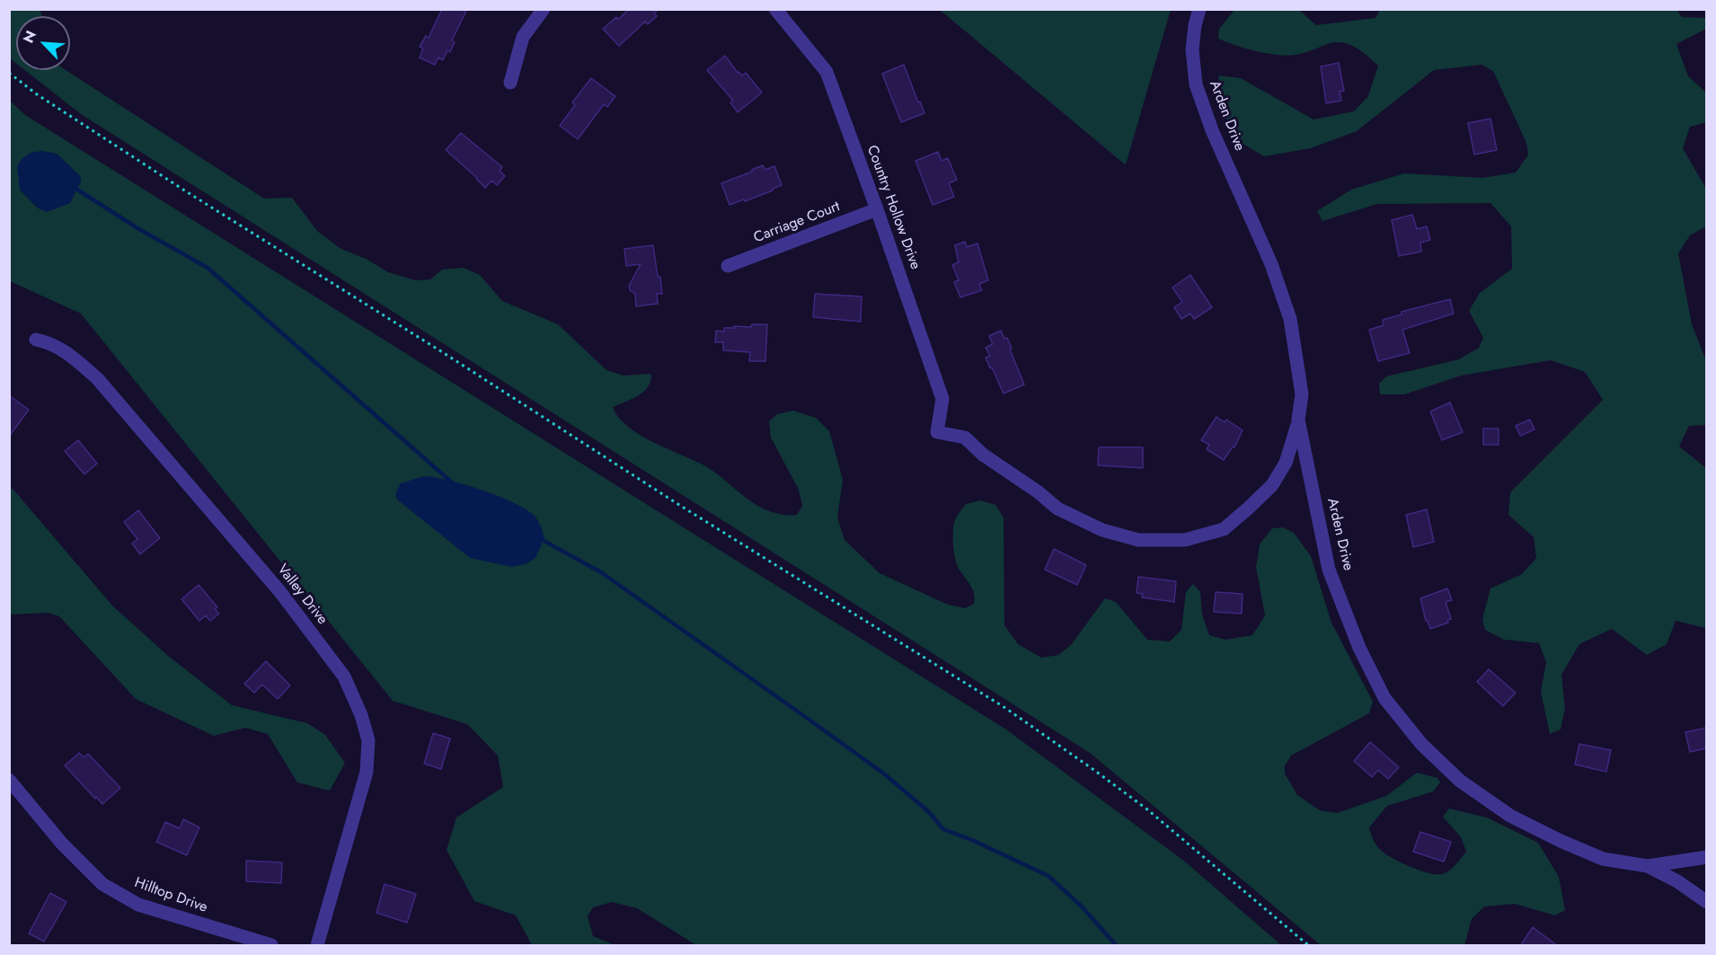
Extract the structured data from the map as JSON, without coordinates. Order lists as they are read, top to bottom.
{
  "streets": {
    "street": [
      "Arden Drive",
      "Country Hollow Drive",
      "Carriage Court",
      "Valley Drive",
      "Hilltop Drive"
    ]
  },
  "crossings": [
    ["Arden Drive", "Country Hollow Drive"],
    ["Country Hollow Drive", "Carriage Court"]
  ],
  "north": "top left"
}
